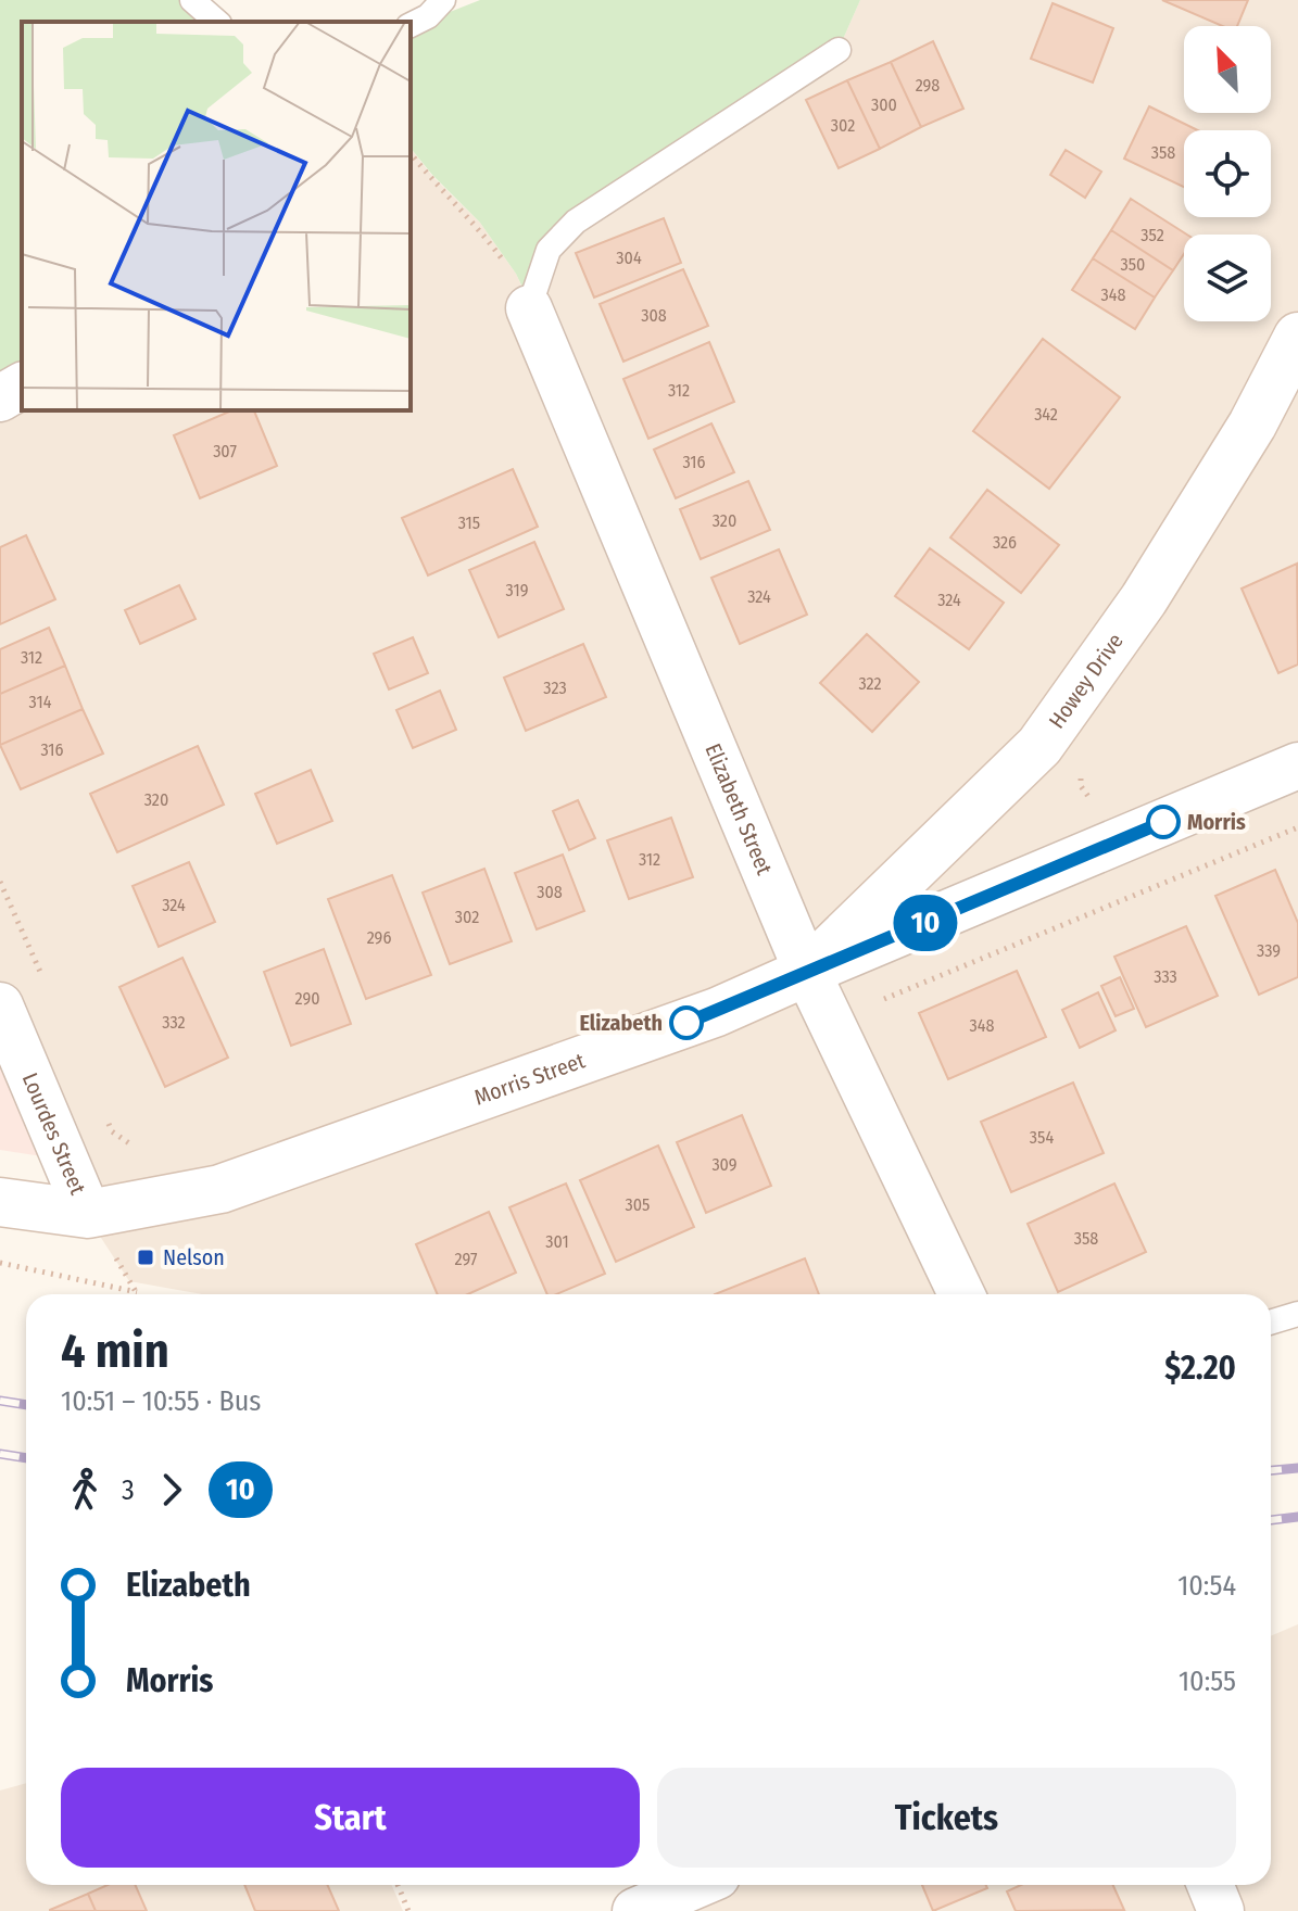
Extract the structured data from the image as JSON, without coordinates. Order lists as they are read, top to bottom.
{
  "streets": {
    "street": [
      "Howey Drive",
      "Elizabeth Street",
      "Morris Street",
      "Lourdes Street"
    ]
  },
  "crossings": [
    ["Howey Drive", "Elizabeth Street"],
    ["Howey Drive", "Morris Street"],
    ["Elizabeth Street", "Morris Street"],
    ["Morris Street", "Lourdes Street"]
  ],
  "places": {
    "other": ["Morris", "Elizabeth"],
    "transit": ["Nelson"]
  },
  "lines": ["bus line 10"],
  "house_numbers": [
    "298",
    "300",
    "302",
    "358",
    "352",
    "304",
    "350",
    "348",
    "308",
    "312",
    "342",
    "307",
    "316",
    "320",
    "315",
    "326",
    "319",
    "324",
    "324",
    "312",
    "322",
    "323",
    "314",
    "316",
    "320",
    "312",
    "308",
    "324",
    "302",
    "296",
    "339",
    "333",
    "290",
    "332",
    "348",
    "354",
    "309",
    "305",
    "358",
    "301",
    "297"
  ],
  "north": "top left",
  "page": {
    "on_map": "10",
    "heading": ["4 min", "10:51 – 10:55 · Bus", "$2.20"],
    "legs": ["3", "10"],
    "list": [
      {
        "name": "Elizabeth",
        "value": "10:54"
      },
      {
        "name": "Morris",
        "value": "10:55"
      }
    ],
    "buttons": ["Start", "Tickets"]
  }
}
